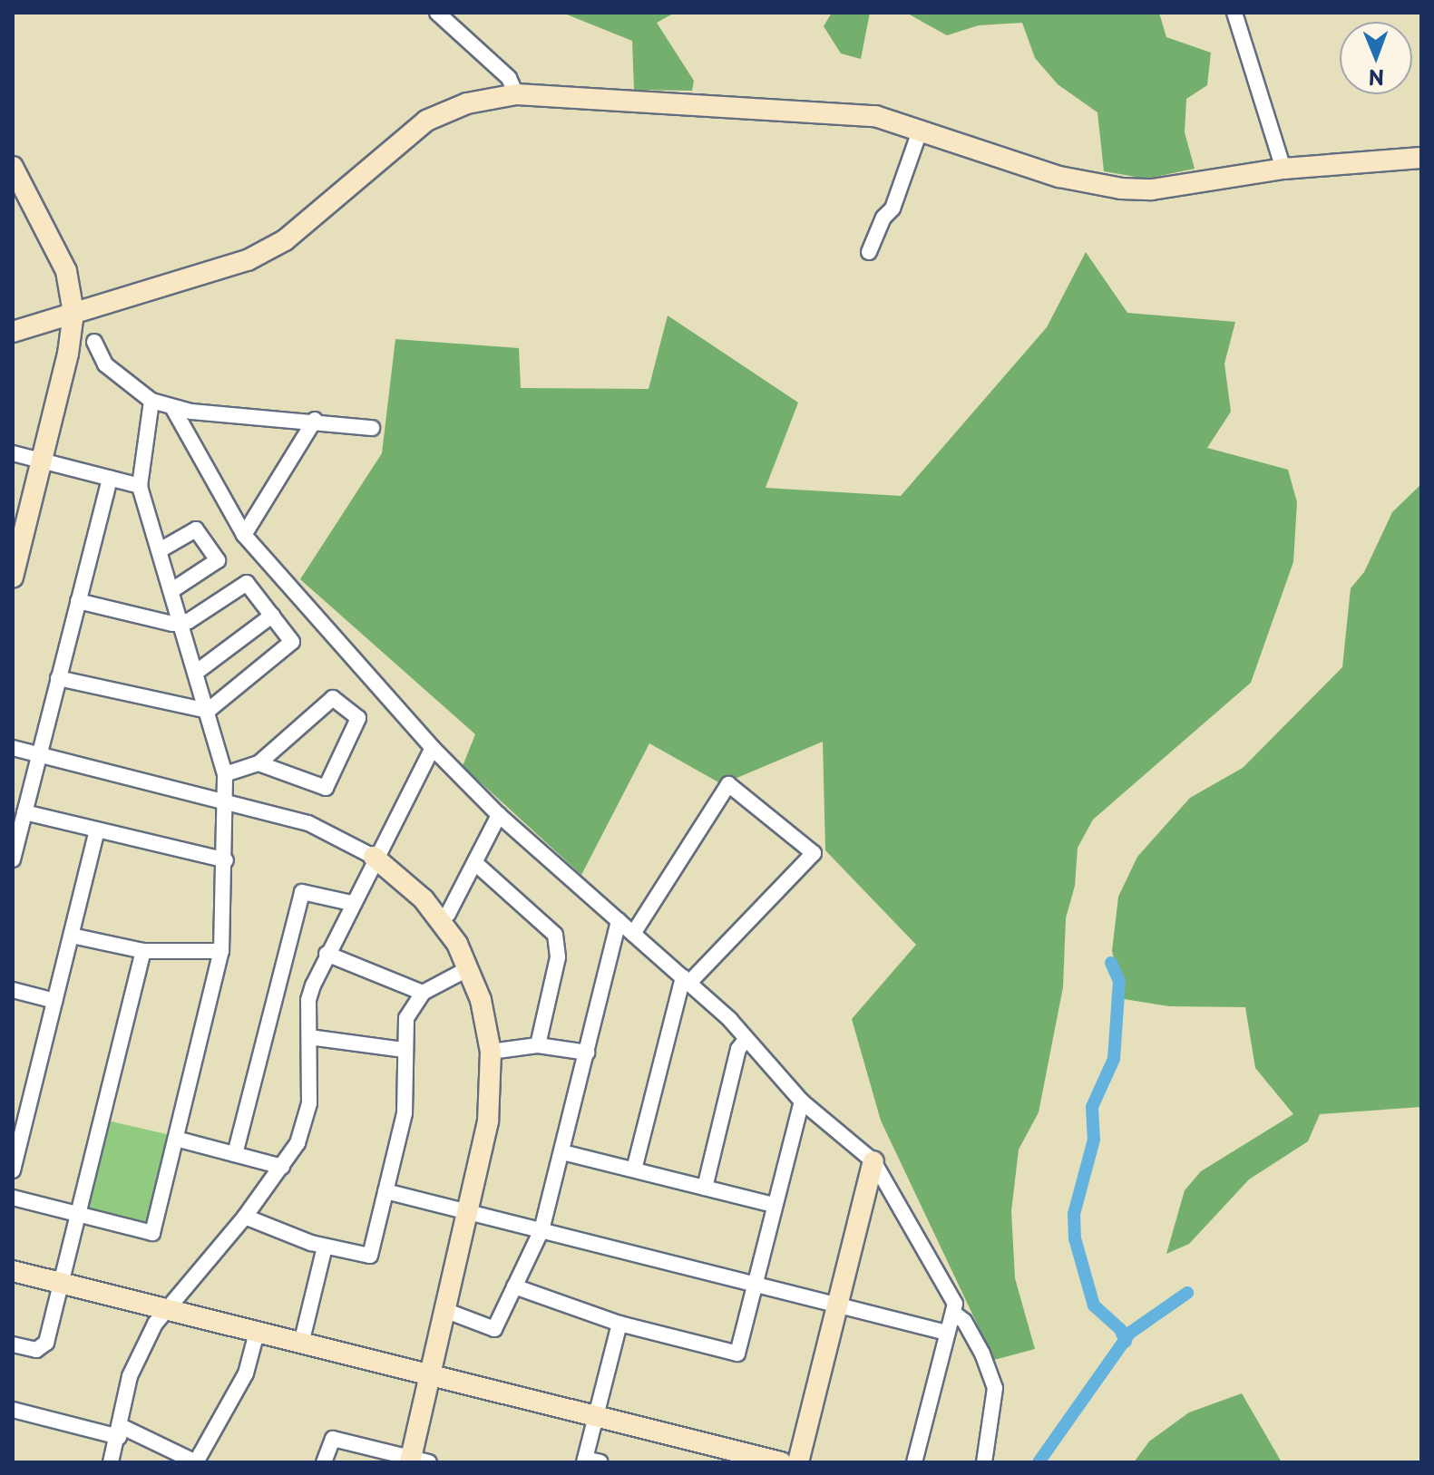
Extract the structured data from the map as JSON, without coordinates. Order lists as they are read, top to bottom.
{
  "north": "bottom"
}
